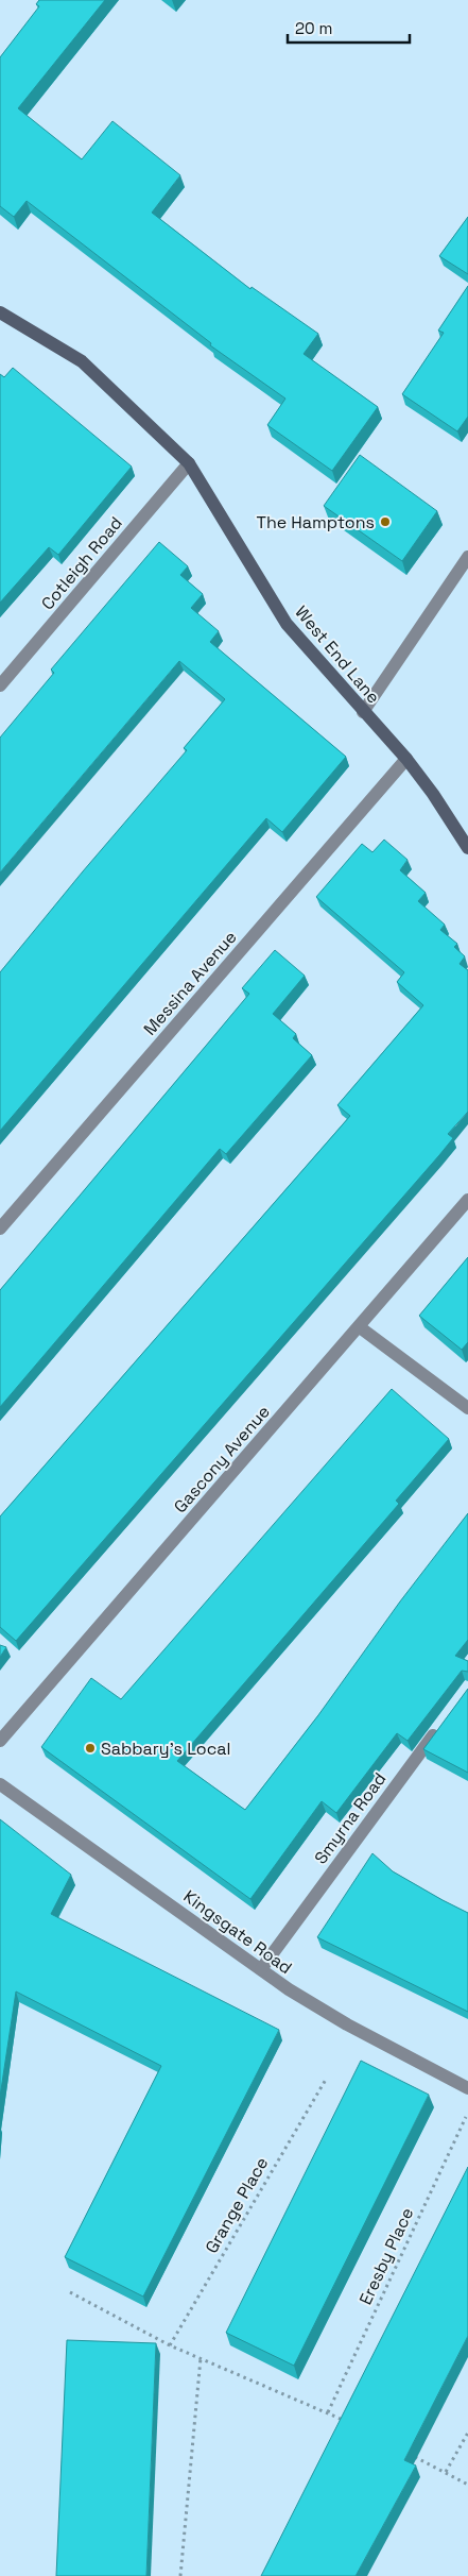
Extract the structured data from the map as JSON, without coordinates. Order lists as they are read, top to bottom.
{
  "streets": {
    "main road": ["West End Lane"],
    "street": [
      "Cotleigh Road",
      "Messina Avenue",
      "Gascony Avenue",
      "Smyrna Road",
      "Kingsgate Road"
    ],
    "path": ["Grange Place", "Eresby Place"]
  },
  "crossings": [
    ["Cotleigh Road", "West End Lane"],
    ["West End Lane", "Messina Avenue"],
    ["Smyrna Road", "Kingsgate Road"]
  ],
  "places": ["The Hamptons", "Sabbary's Local"],
  "scale_bar": "20 m"
}
